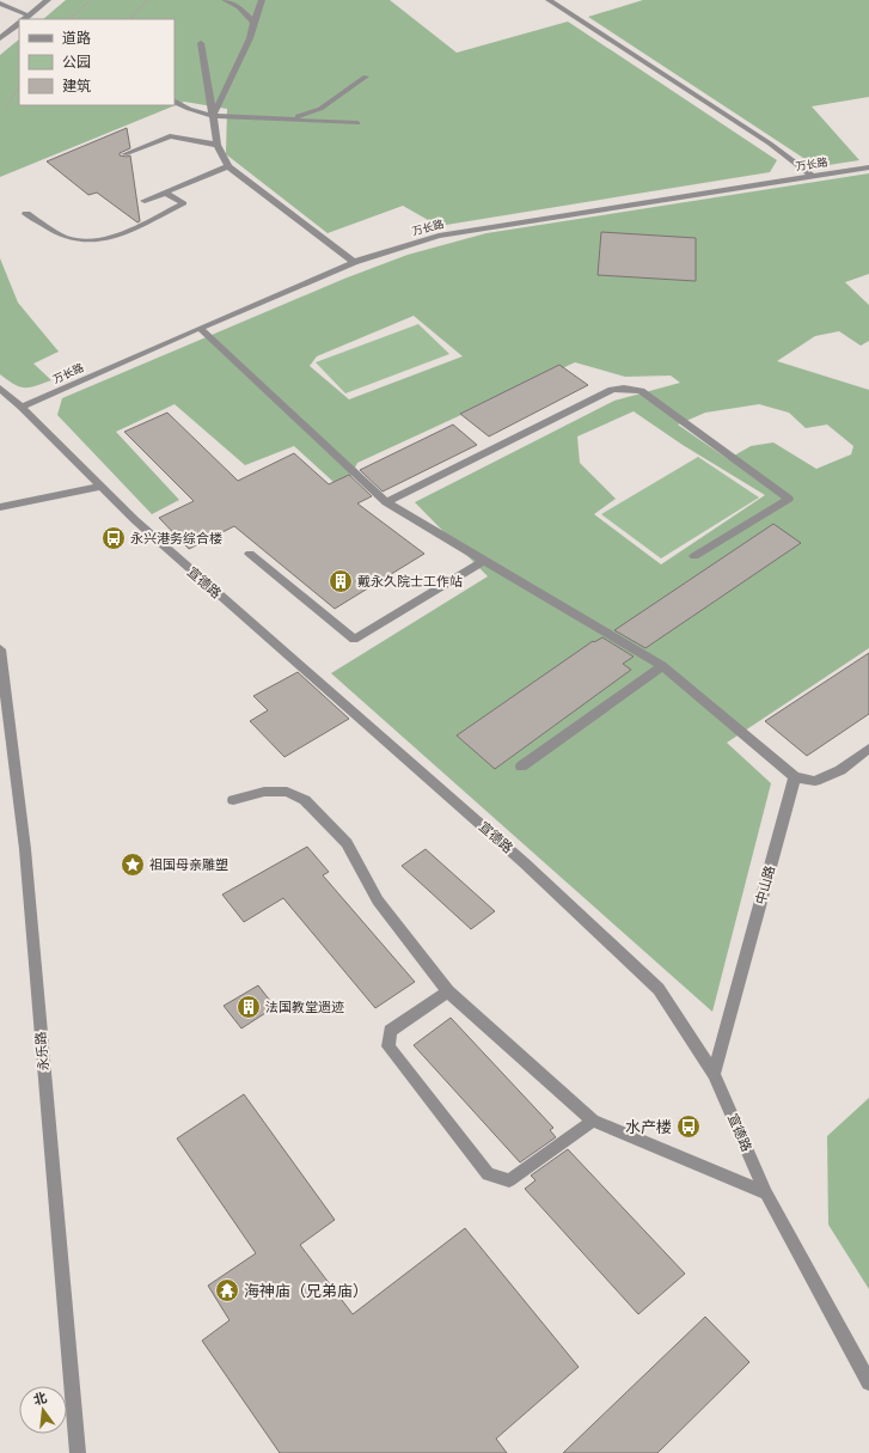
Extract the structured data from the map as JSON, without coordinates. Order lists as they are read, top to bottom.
{
  "streets": {
    "street": [
      "万长路",
      "宣德路",
      "中山路",
      "永乐路"
    ]
  },
  "crossings": [
    ["万长路", "宣德路"],
    ["宣德路", "中山路"]
  ],
  "places": {
    "bus stop": ["永兴港务综合楼", "水产楼"],
    "building": ["戴永久院士工作站", "法国教堂遗迹"],
    "place": ["祖国母亲雕塑"],
    "temple": ["海神庙（兄弟庙）"]
  },
  "legend": ["道路", "公园", "建筑"],
  "north": "top"
}
